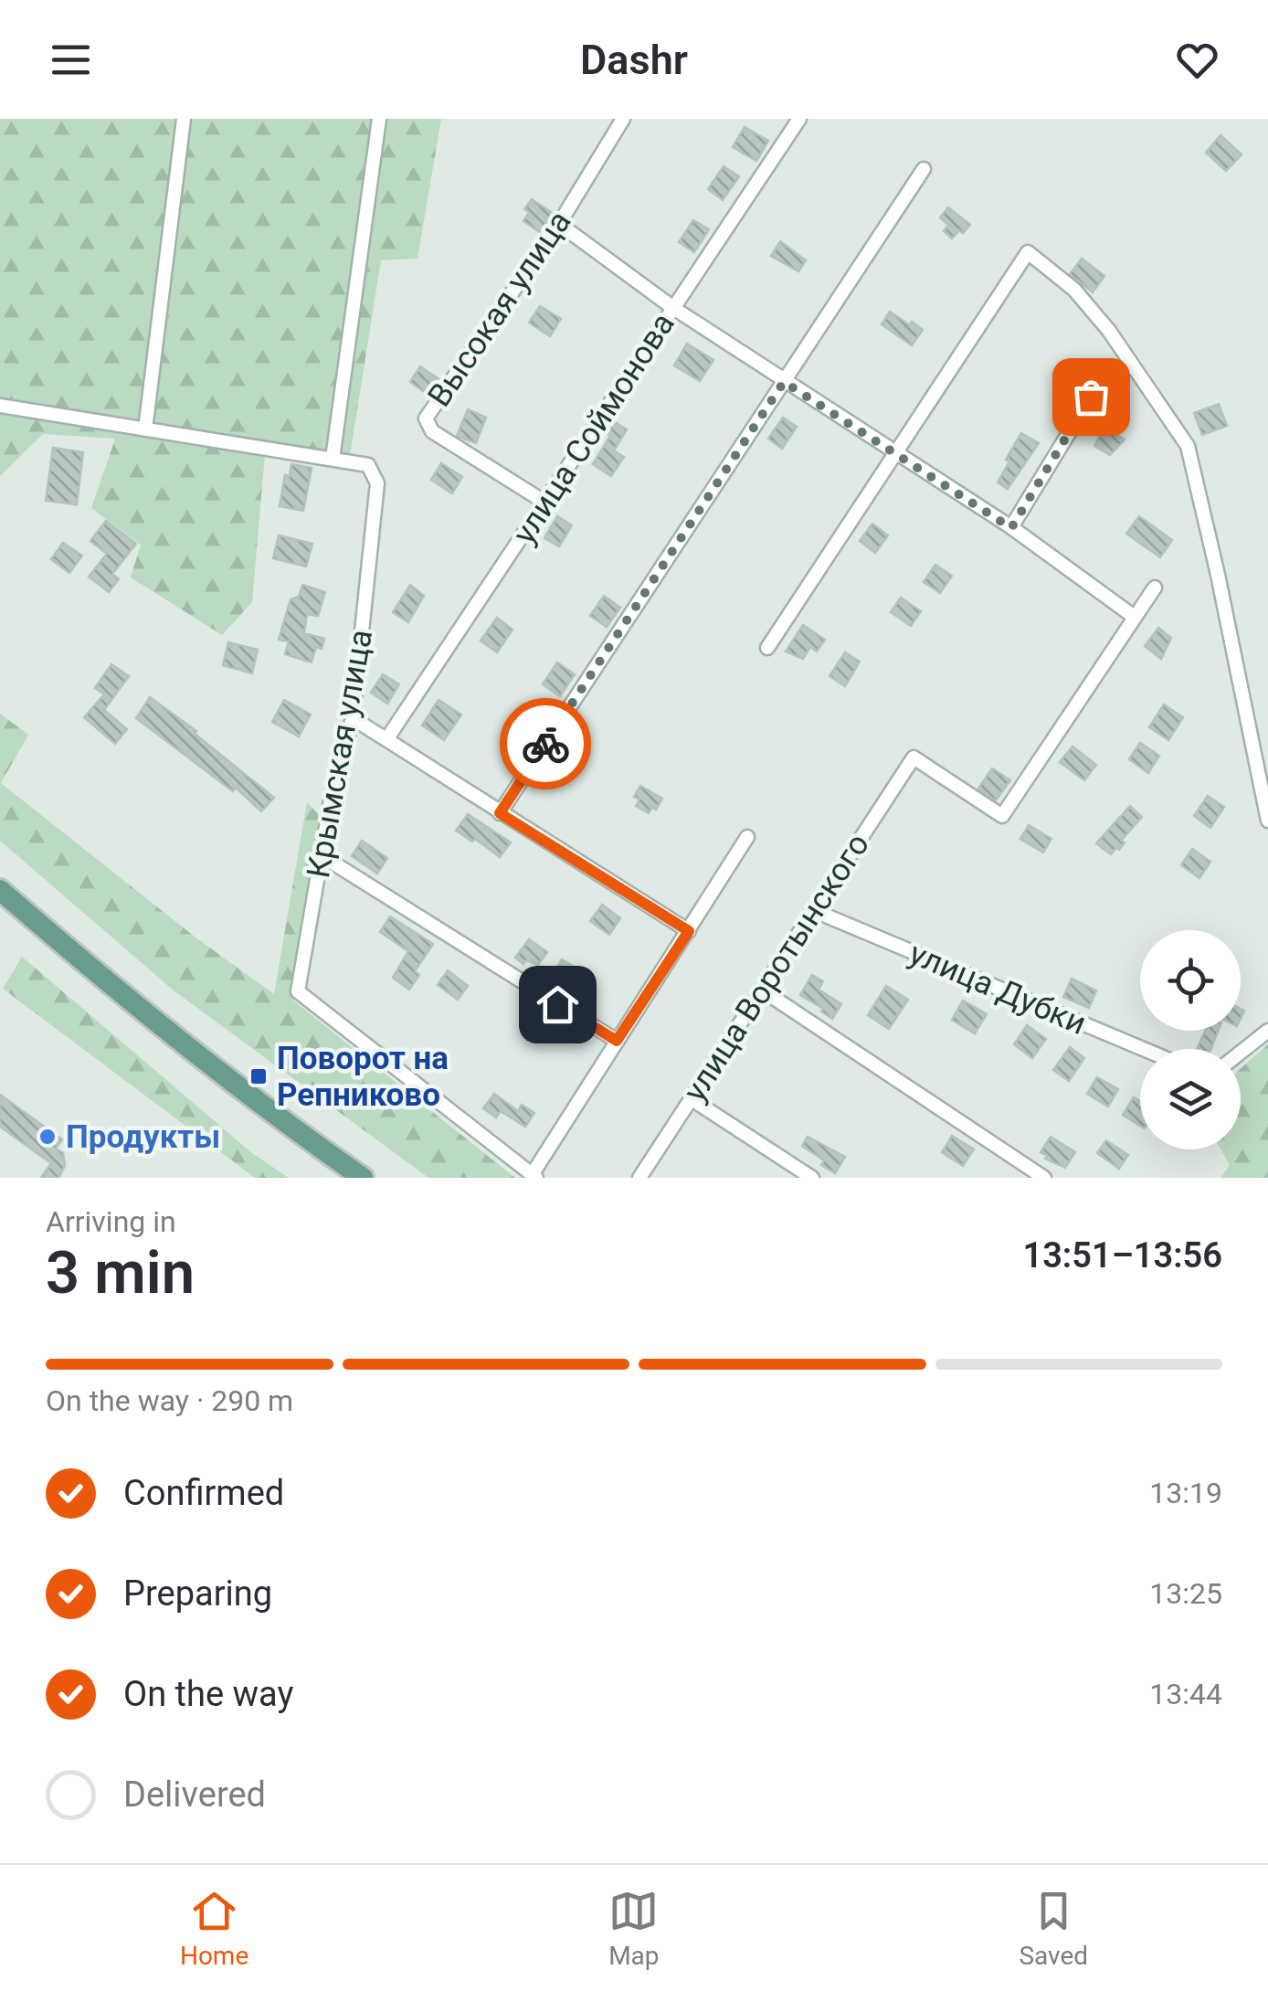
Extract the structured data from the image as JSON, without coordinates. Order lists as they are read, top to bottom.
{
  "streets": {
    "street": [
      "Высокая улица",
      "улица Соймонова",
      "Крымская улица",
      "улица Воротынского",
      "улица Дубки"
    ]
  },
  "crossings": [
    ["Высокая улица", "улица Соймонова"],
    ["улица Воротынского", "улица Дубки"]
  ],
  "places": {
    "transit": ["Поворот на Репниково"],
    "other": ["Продукты"]
  },
  "page": {
    "header": "Dashr",
    "heading": ["3 min", "Arriving in", "13:51–13:56"],
    "bar": "On the way · 290 m",
    "list": [
      ["Confirmed", "13:19"],
      ["Preparing", "13:25"],
      ["On the way", "13:44"],
      "Delivered"
    ],
    "tabs": ["Home", "Map", "Saved"]
  }
}
